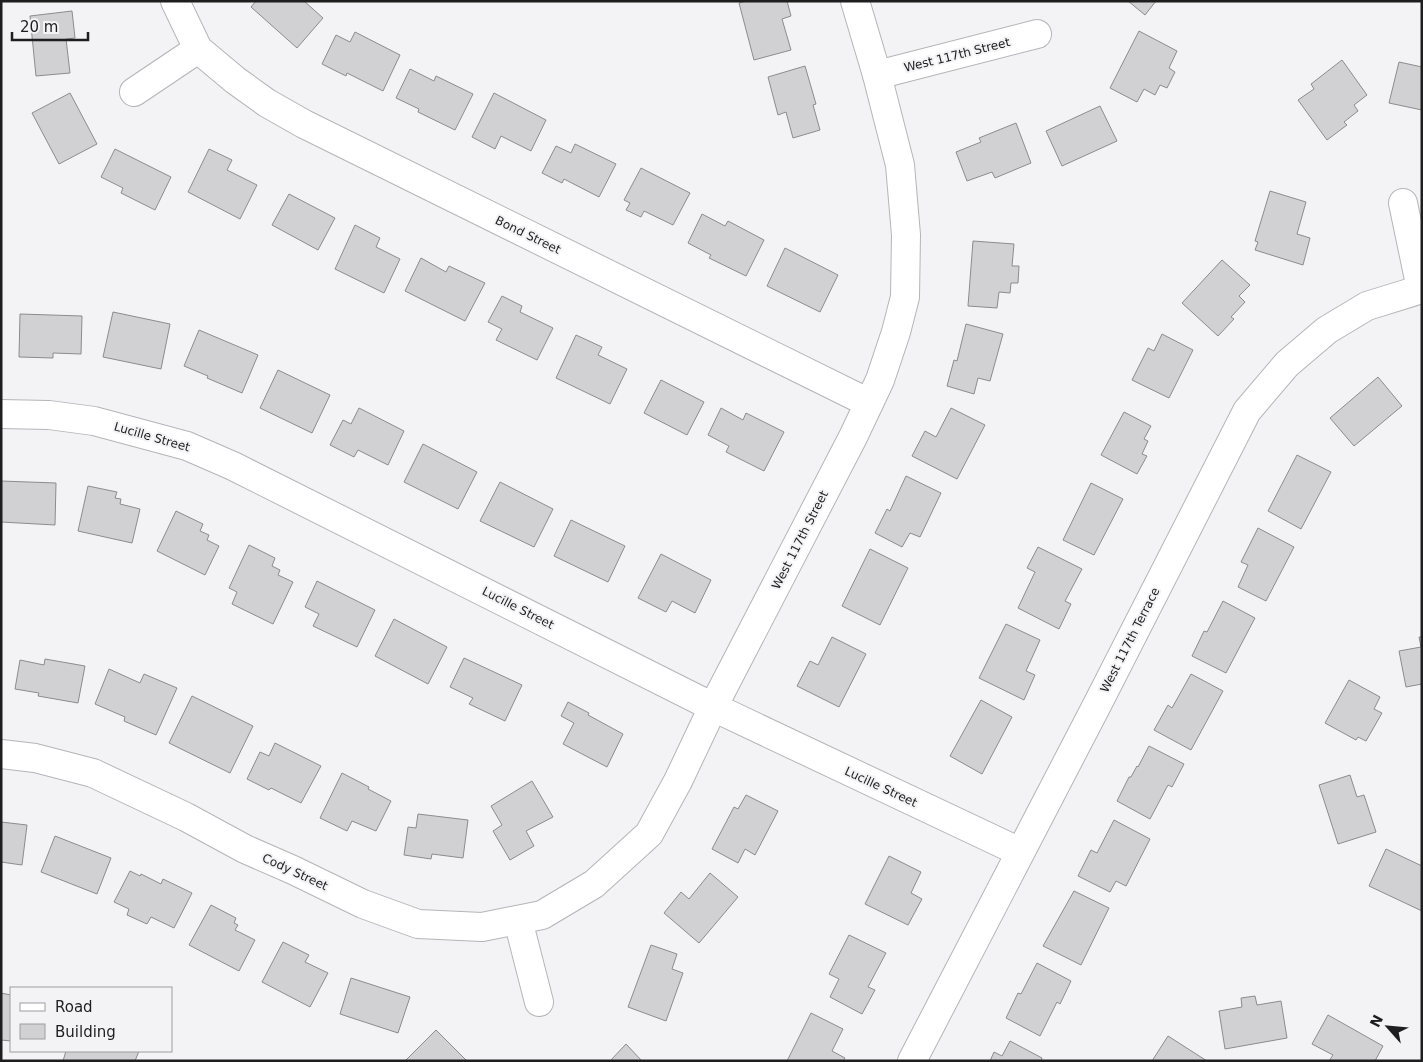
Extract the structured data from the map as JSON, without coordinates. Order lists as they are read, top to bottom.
{
  "streets": {
    "street": [
      "West 117th Street",
      "Bond Street",
      "Lucille Street",
      "West 117th Terrace",
      "Cody Street"
    ]
  },
  "crossings": [
    ["West 117th Street", "Bond Street"],
    ["West 117th Street", "Lucille Street"],
    ["West 117th Street", "Cody Street"],
    ["Lucille Street", "West 117th Terrace"]
  ],
  "legend": ["Road", "Building"],
  "scale_bar": "20 m",
  "north": "top left"
}
